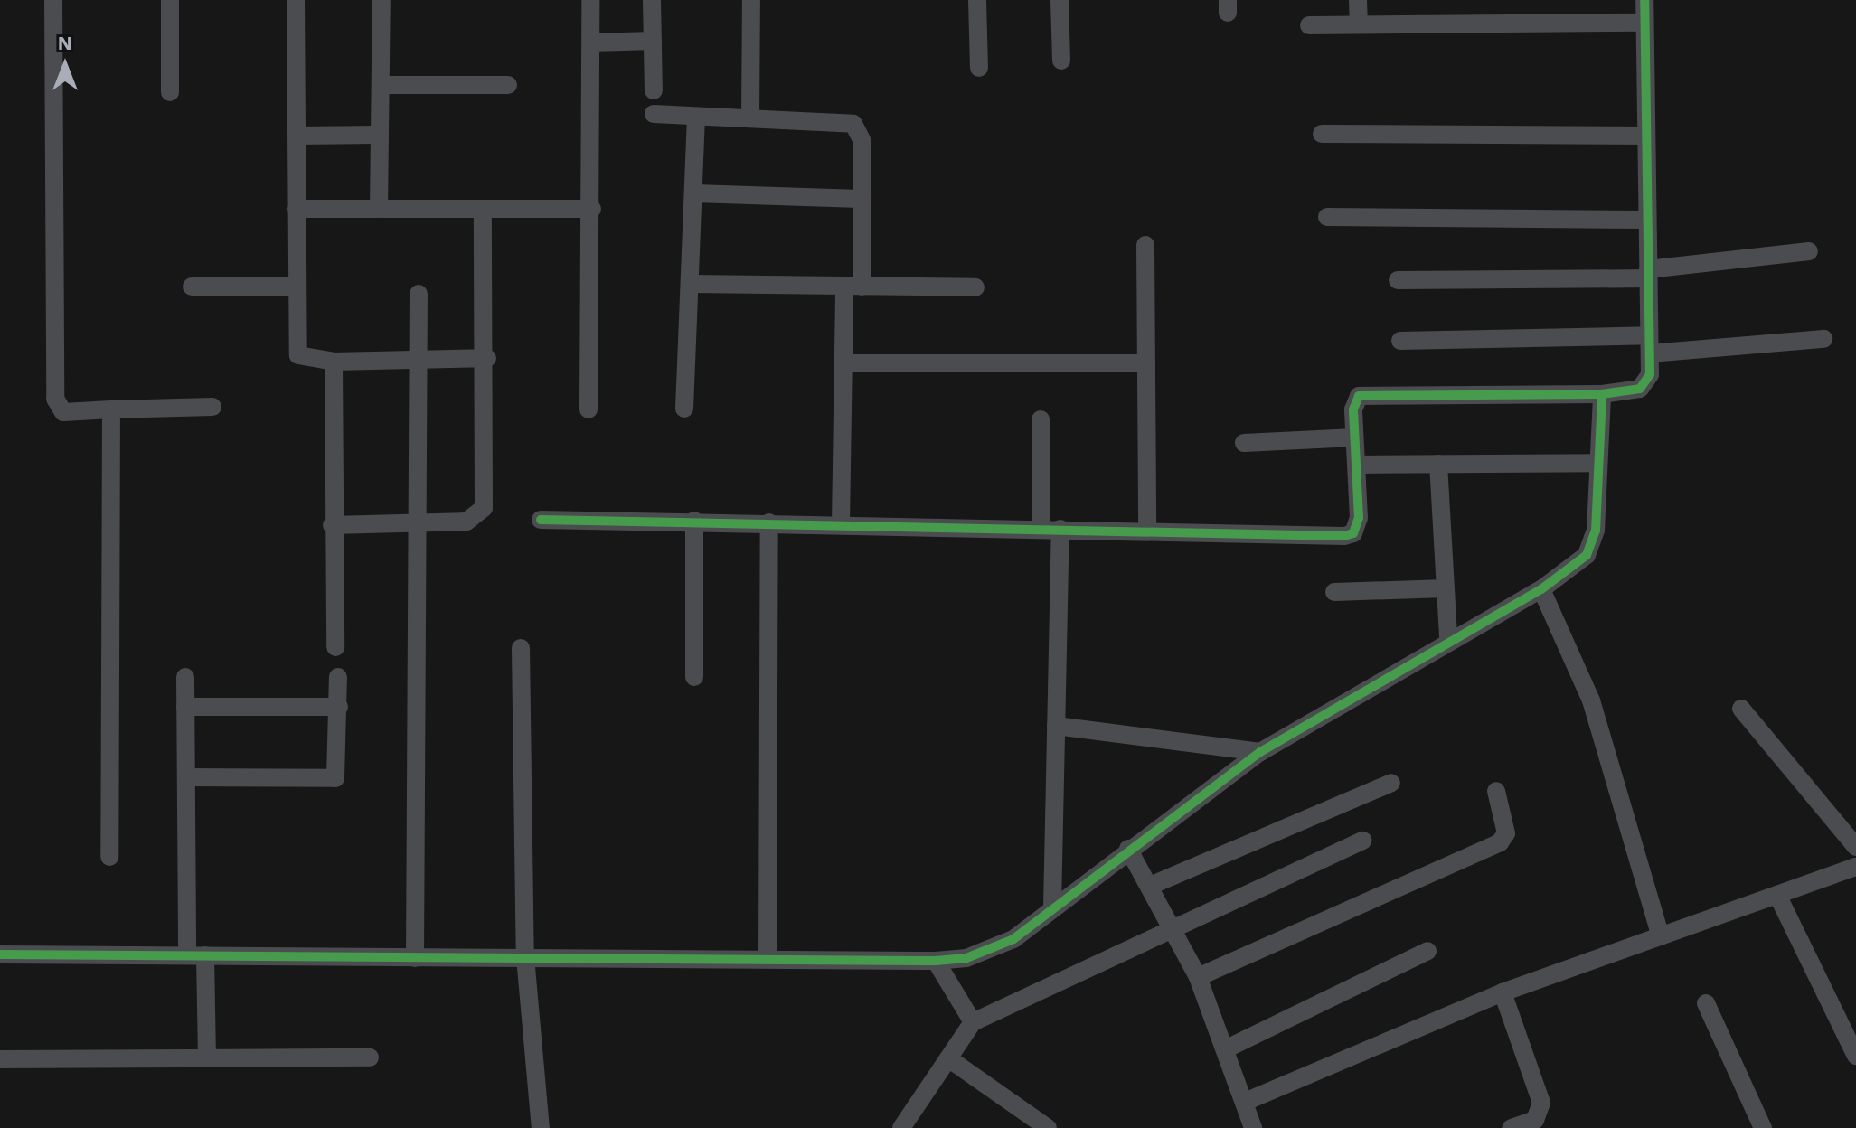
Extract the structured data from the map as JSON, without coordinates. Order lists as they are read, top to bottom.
{
  "north": "top"
}
